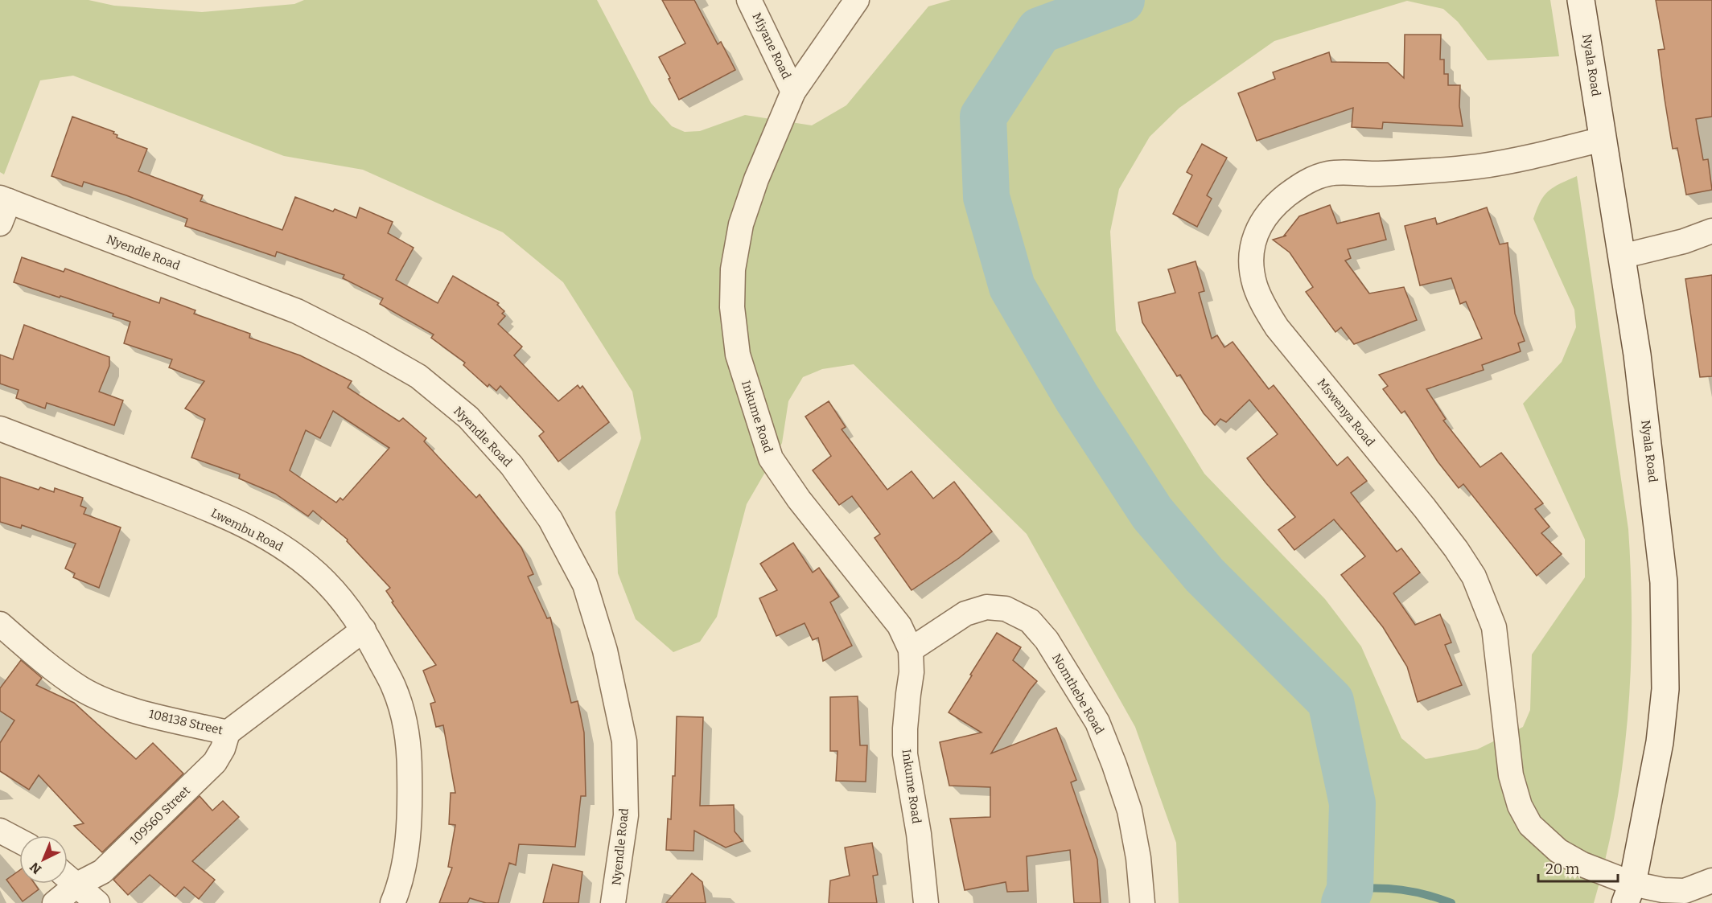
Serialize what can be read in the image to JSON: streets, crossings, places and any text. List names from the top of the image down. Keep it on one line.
{"streets":{"street":["Miyane Road","Nyala Road","Nyendle Road","Mswenya Road","Inkume Road","Lwembu Road","Nomthebe Road","108138 Street","109560 Street"]},"crossings":[["Miyane Road","Inkume Road"],["Nyala Road","Mswenya Road"],["Inkume Road","Nomthebe Road"],["Lwembu Road","108138 Street"],["108138 Street","109560 Street"]],"scale_bar":"20 m","north":"bottom left"}
